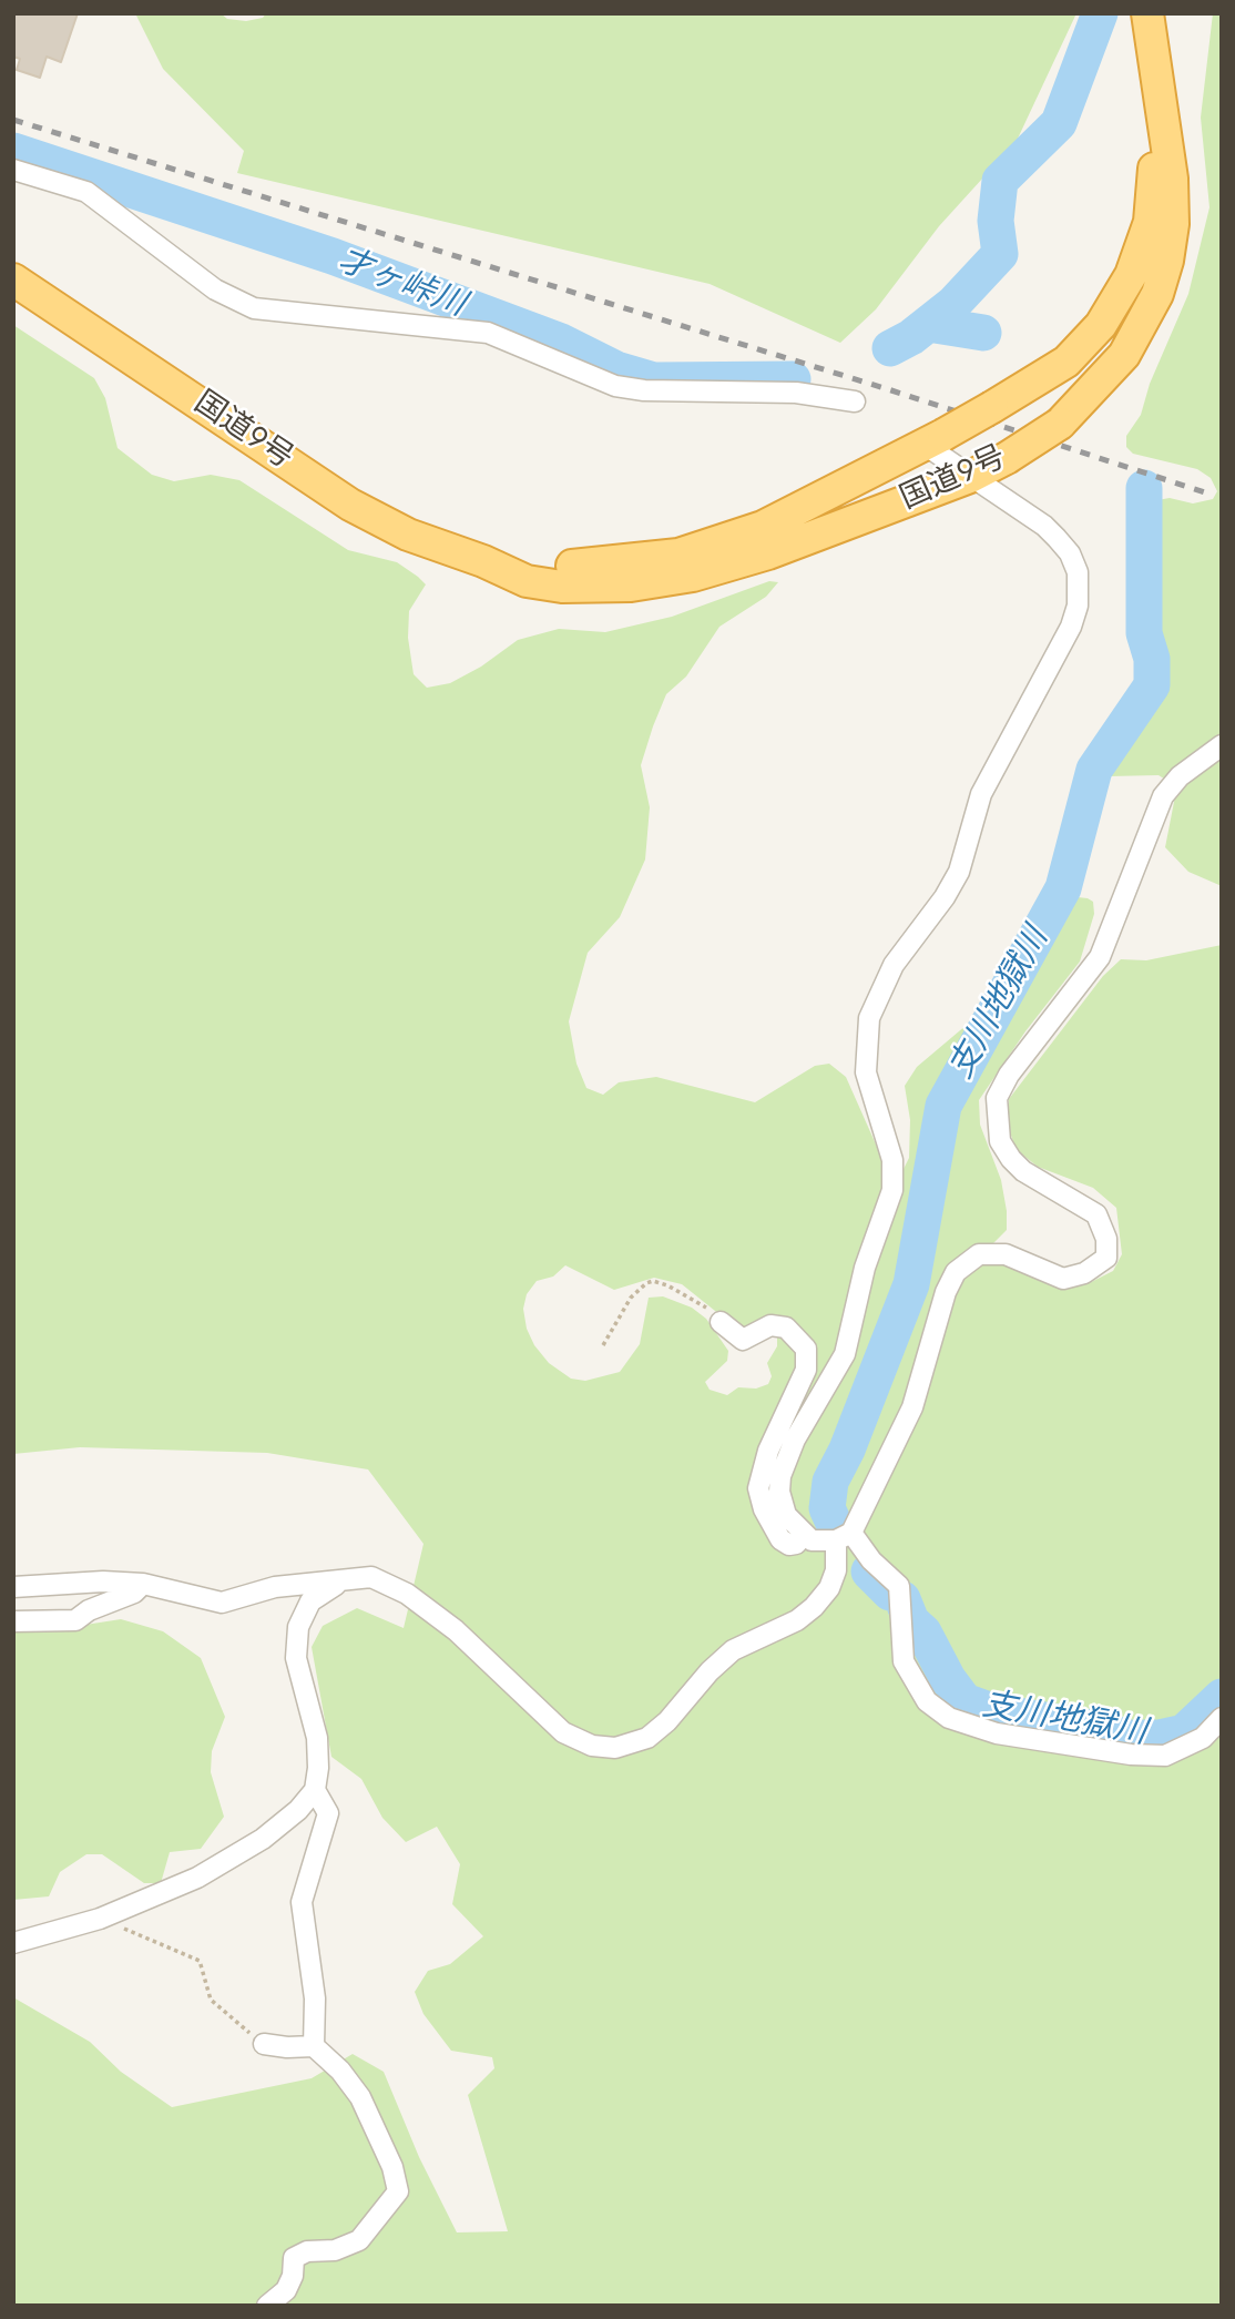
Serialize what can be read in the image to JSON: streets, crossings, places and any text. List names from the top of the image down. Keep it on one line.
{"streets":{"highway":["国道9号"]},"water":["才ヶ峠川","支川地獄川"]}
